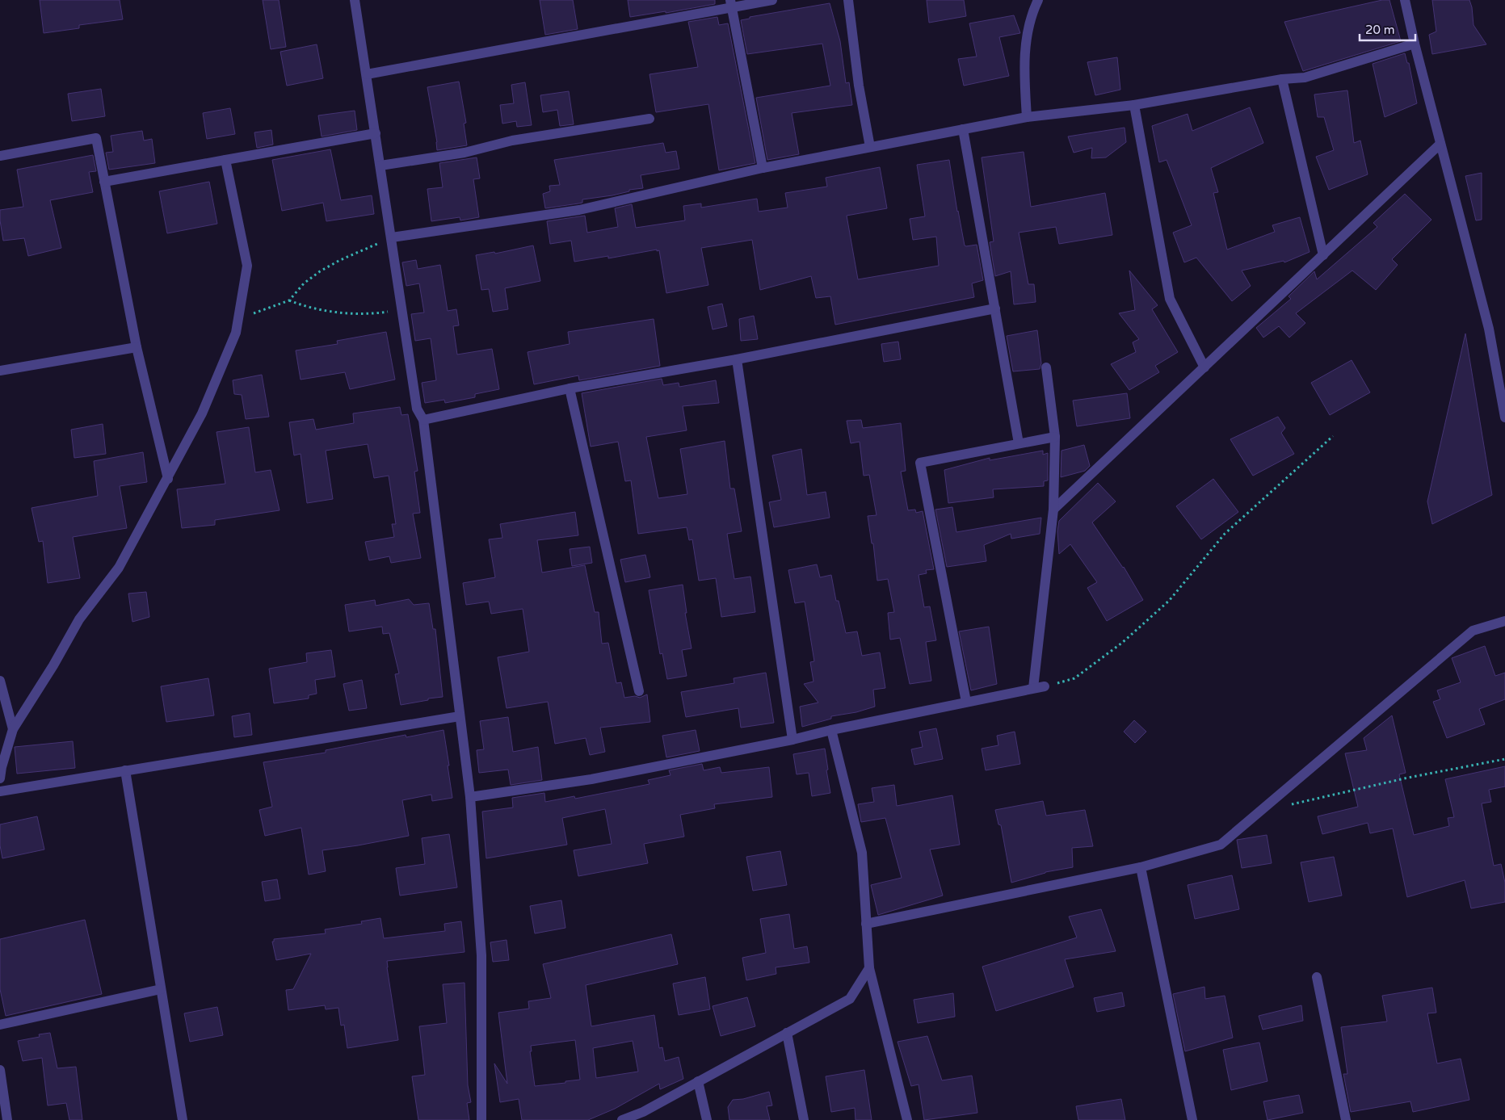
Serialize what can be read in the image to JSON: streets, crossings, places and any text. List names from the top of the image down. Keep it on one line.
{"scale_bar":"20 m"}
